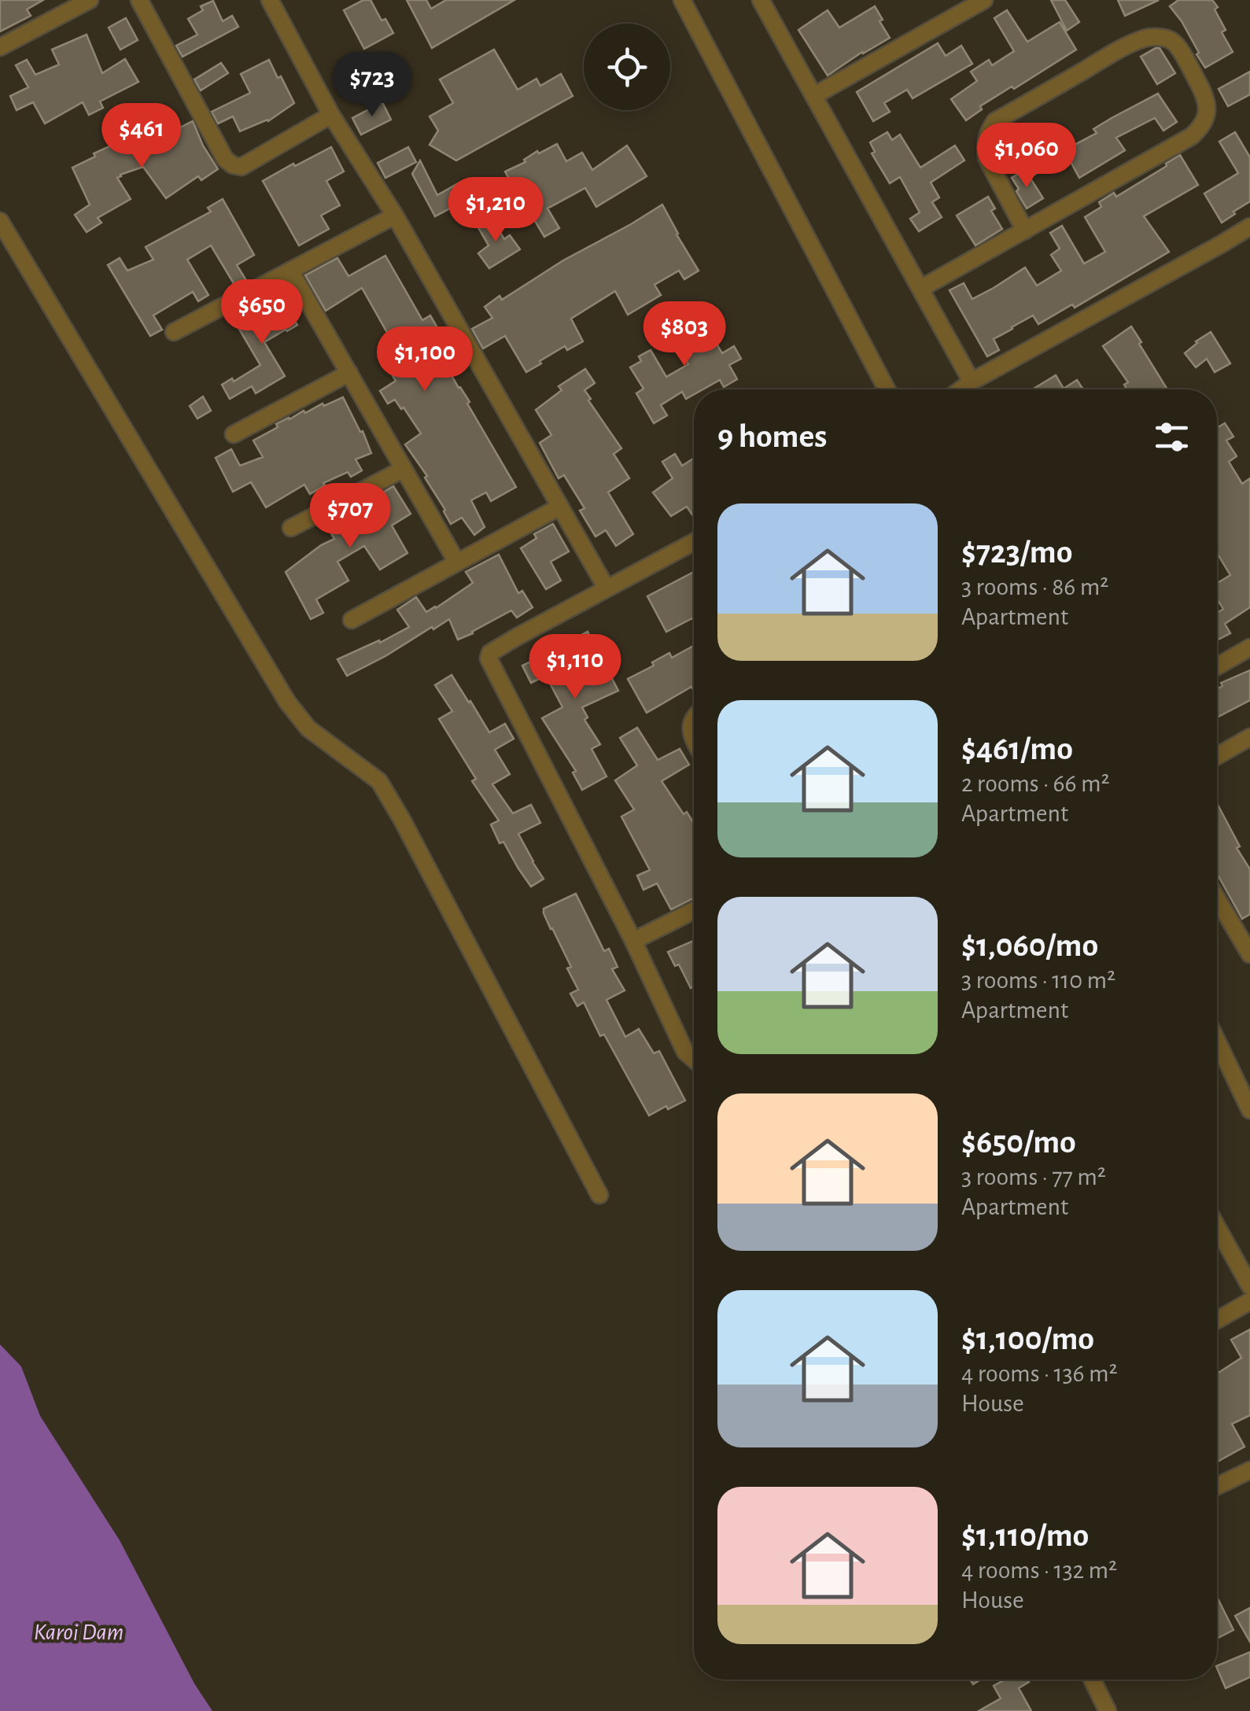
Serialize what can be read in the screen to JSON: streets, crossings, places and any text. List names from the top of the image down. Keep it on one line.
{"water":["Karoi Dam"],"page":{"price":["$723","$461","$1,060","$1,210","$650","$803","$1,100","$707","$1,110"],"heading":"9 homes","list":[{"name":"$723/mo","note":"3 rooms · 86 m² · Apartment"},{"name":"$461/mo","note":"2 rooms · 66 m² · Apartment"},{"name":"$1,060/mo","note":"3 rooms · 110 m² · Apartment"},{"name":"$650/mo","note":"3 rooms · 77 m² · Apartment"},{"name":"$1,100/mo","note":"4 rooms · 136 m² · House"},{"name":"$1,110/mo","note":"4 rooms · 132 m² · House"}]}}
